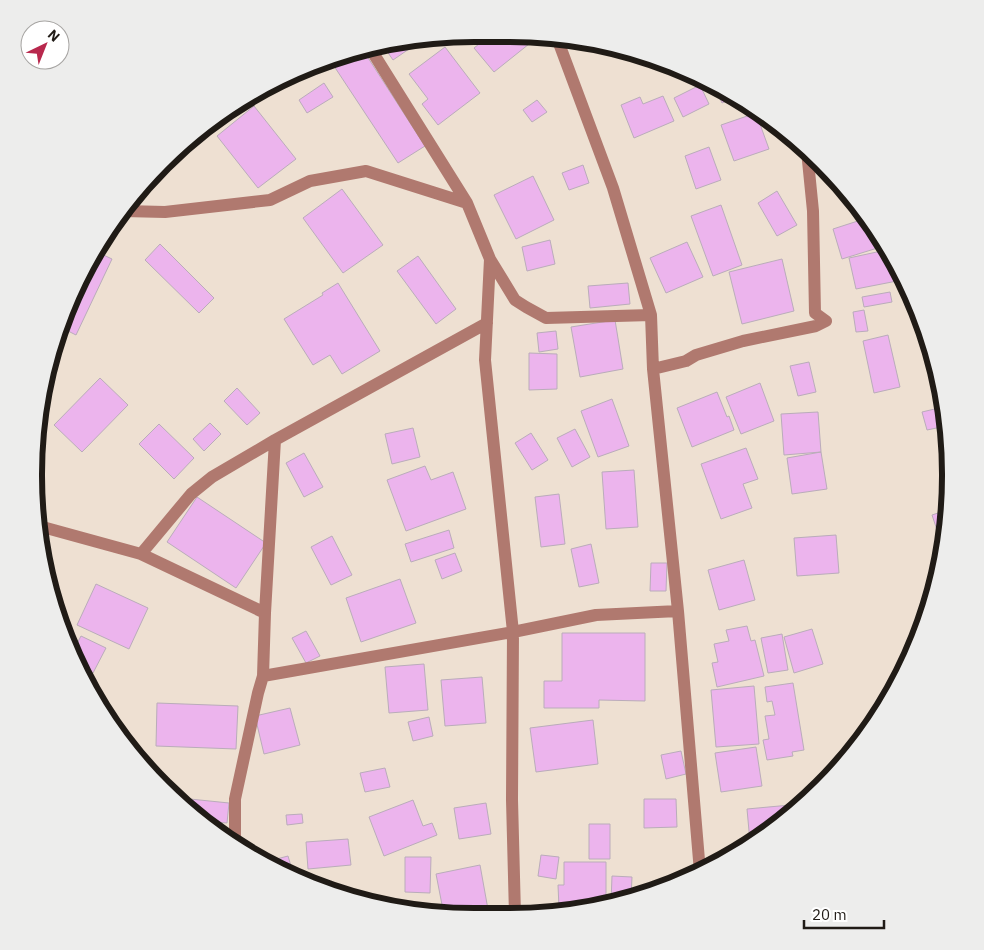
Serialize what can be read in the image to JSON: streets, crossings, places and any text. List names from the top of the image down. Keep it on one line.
{"scale_bar":"20 m","north":"top right"}
